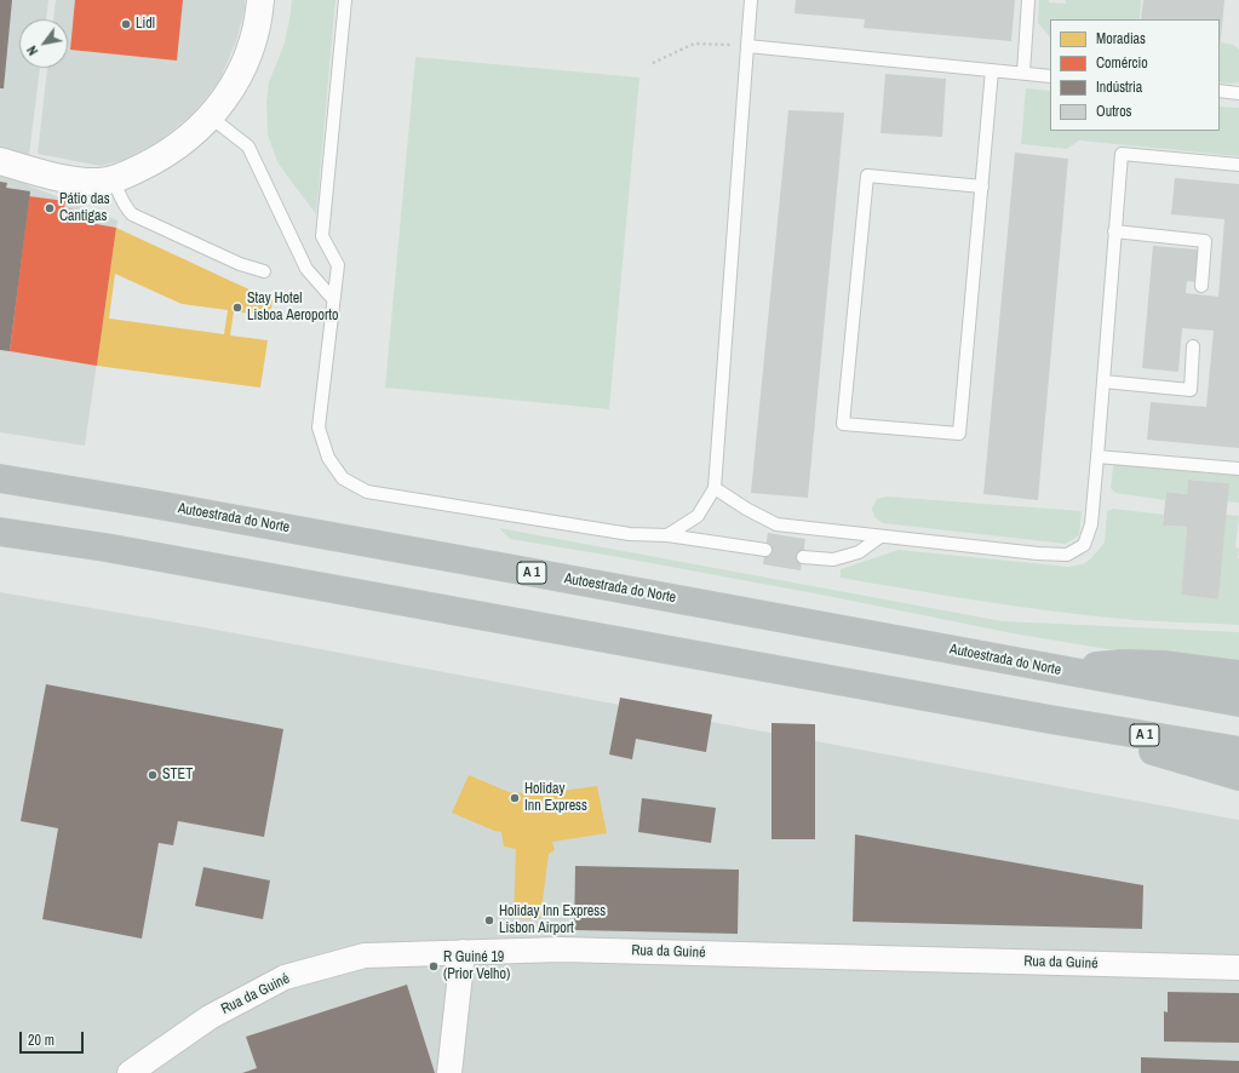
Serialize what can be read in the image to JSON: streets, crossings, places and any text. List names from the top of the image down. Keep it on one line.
{"streets":{"highway":["Autoestrada do Norte","A 1"],"street":["Rua da Guiné"]},"places":["Lidl","Pátio das Cantigas","Stay Hotel Lisboa Aeroporto","STET","Holiday Inn Express","Holiday Inn Express Lisbon Airport","R Guiné 19 (Prior Velho)"],"legend":["Moradias","Comércio","Indústria","Outros"],"scale_bar":"20 m","north":"bottom left"}
